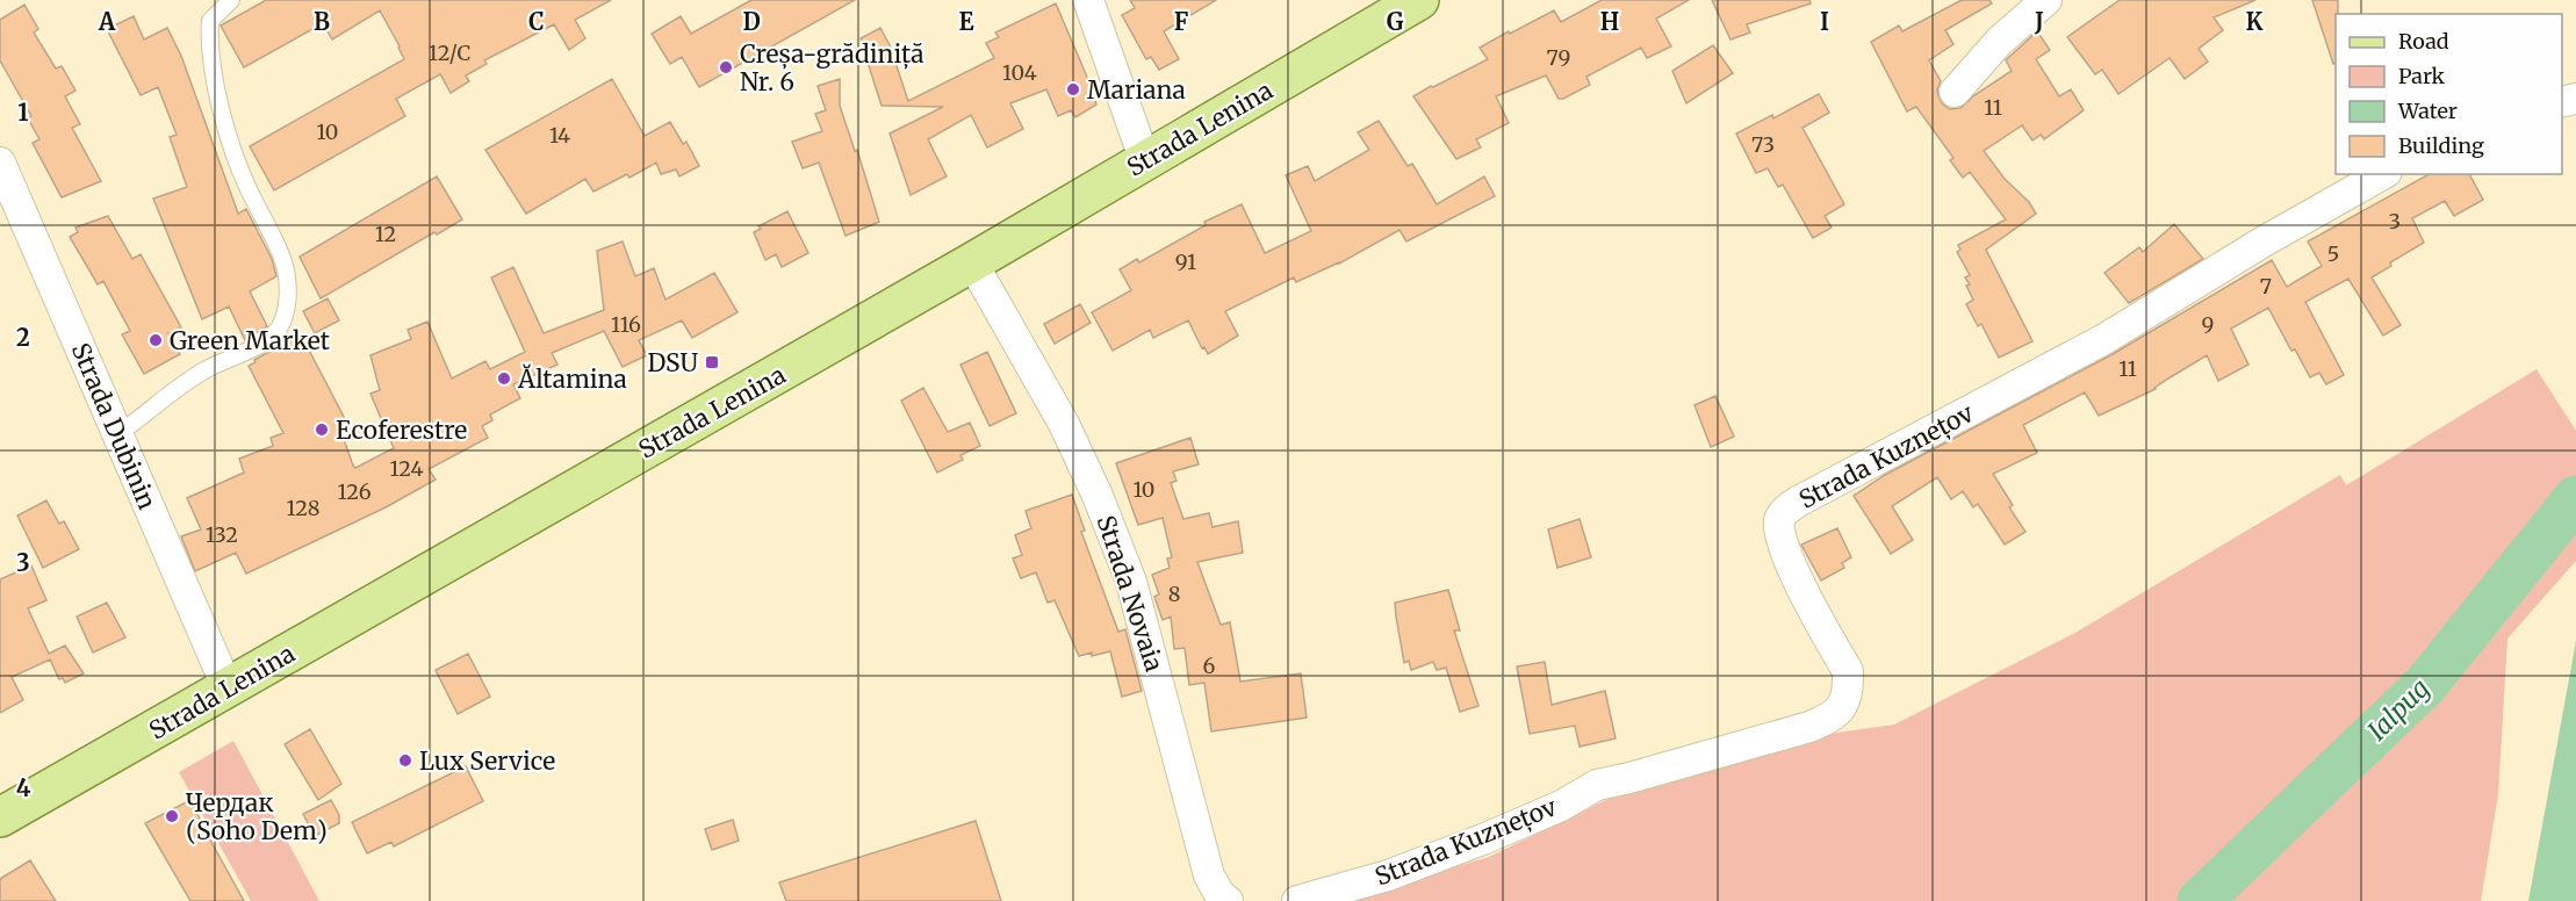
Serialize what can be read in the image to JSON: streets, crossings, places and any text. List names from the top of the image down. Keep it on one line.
{"streets":{"main road":["Strada Lenina"],"street":["Strada Dubinin","Strada Kuznețov","Strada Novaia"]},"crossings":[["Strada Lenina","Strada Dubinin"],["Strada Lenina","Strada Novaia"]],"water":["Ialpug"],"places":{"other":["Creșa-grădiniță Nr. 6","Mariana","Green Market","Ăltamina","Ecoferestre","Lux Service","Чердак (Soho Dem)"],"transit":["DSU"]},"house_numbers":["12/C","79","104","11","10","14","73","3","12","5","91","7","116","9","11","124","10","126","128","132","8","6"],"legend":["Road","Park","Water","Building"],"grid":{"columns":["A","B","C","D","E","F","G","H","I","J","K"],"rows":["1","2","3","4"]}}
